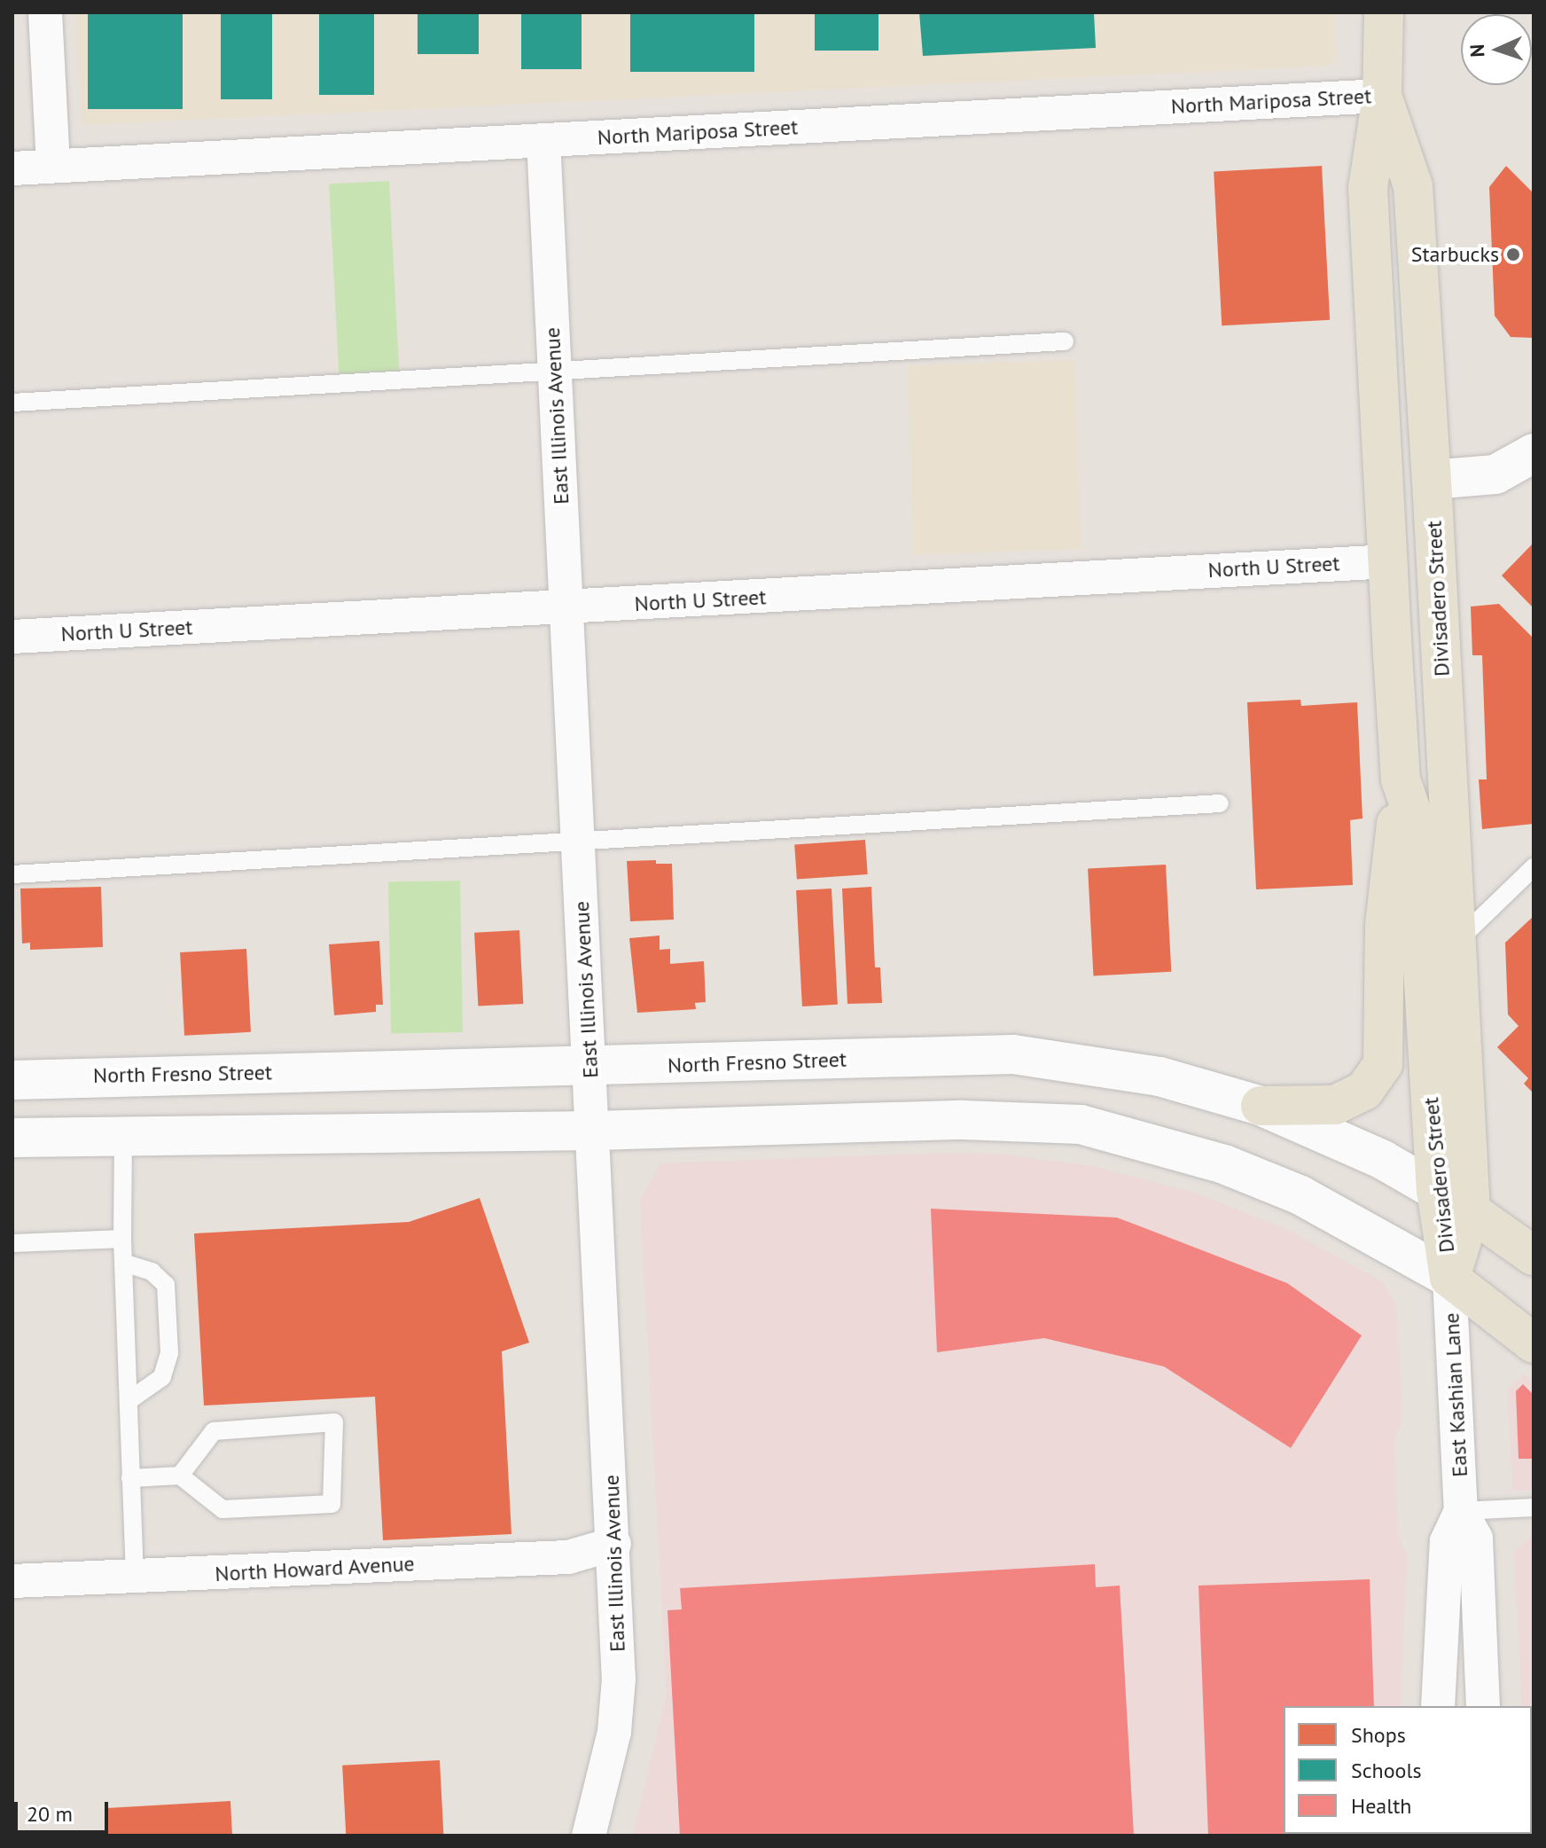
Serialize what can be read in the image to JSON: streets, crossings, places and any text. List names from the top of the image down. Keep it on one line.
{"streets":{"main road":["Divisadero Street","North Fresno Street"],"street":["North Mariposa Street","East Illinois Avenue","North U Street","East Kashian Lane","North Howard Avenue"]},"crossings":[["North Mariposa Street","East Illinois Avenue"],["North Mariposa Street","Divisadero Street"],["East Illinois Avenue","North U Street"],["East Illinois Avenue","North Fresno Street"],["East Illinois Avenue","North Howard Avenue"],["North U Street","Divisadero Street"],["Divisadero Street","North Fresno Street"],["Divisadero Street","East Kashian Lane"]],"places":["Starbucks"],"legend":["Shops","Schools","Health"],"scale_bar":"20 m","north":"left"}
